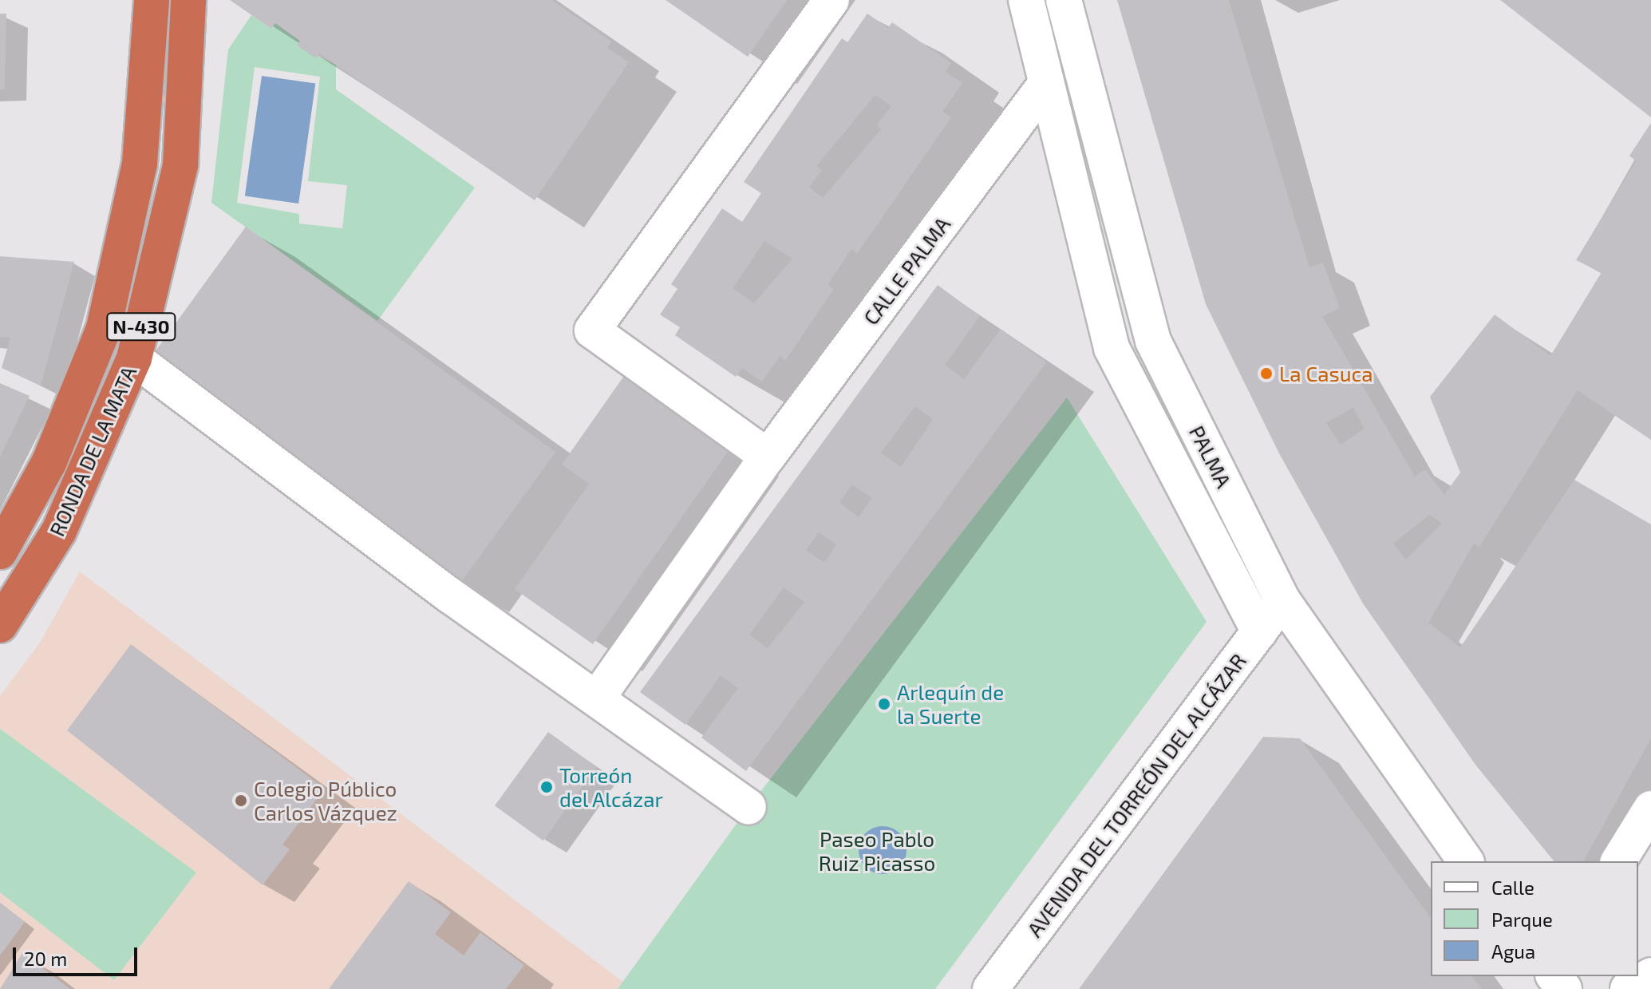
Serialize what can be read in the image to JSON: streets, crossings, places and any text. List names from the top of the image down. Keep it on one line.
{"streets":{"highway":["N-430","RONDA DE LA MATA"],"street":["CALLE PALMA","PALMA","AVENIDA DEL TORREÓN DEL ALCÁZAR"]},"crossings":[["CALLE PALMA","PALMA"],["PALMA","AVENIDA DEL TORREÓN DEL ALCÁZAR"]],"parks":["Paseo Pablo Ruiz Picasso"],"places":["La Casuca","Arlequín de la Suerte","Torreón del Alcázar","Colegio Público Carlos Vázquez"],"legend":["Calle","Parque","Agua"],"scale_bar":"20 m"}
